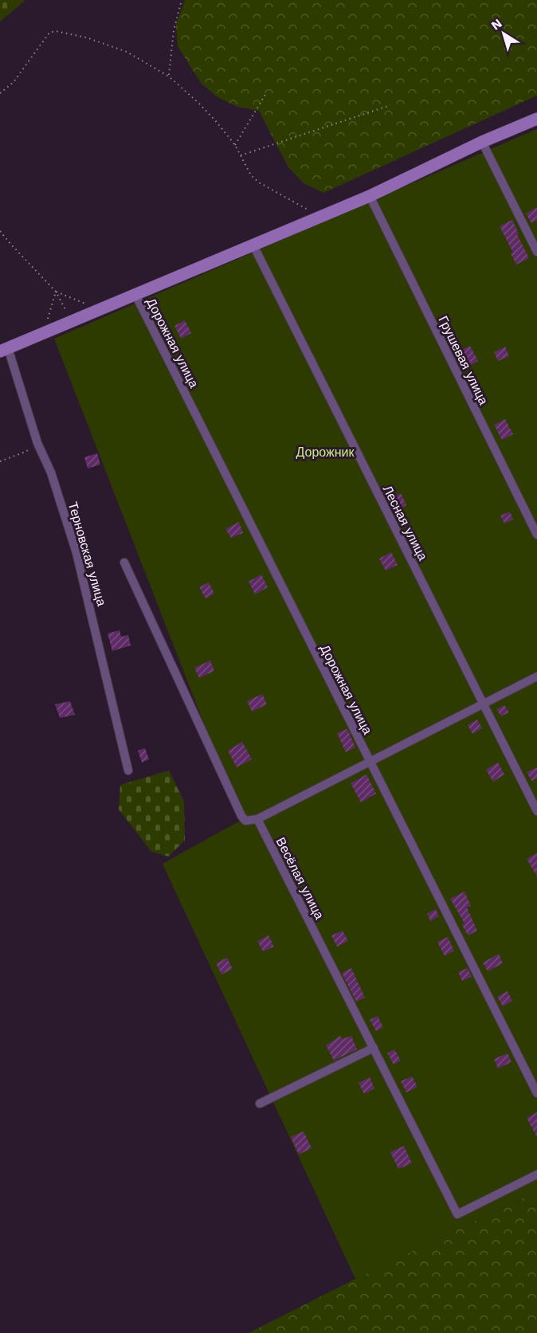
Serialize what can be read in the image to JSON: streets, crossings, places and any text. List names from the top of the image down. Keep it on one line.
{"streets":{"street":["Дорожная улица","Грушевая улица","Лесная улица","Терновская улица","Весёлая улица"]},"parks":["Дорожник"],"north":"top left"}
